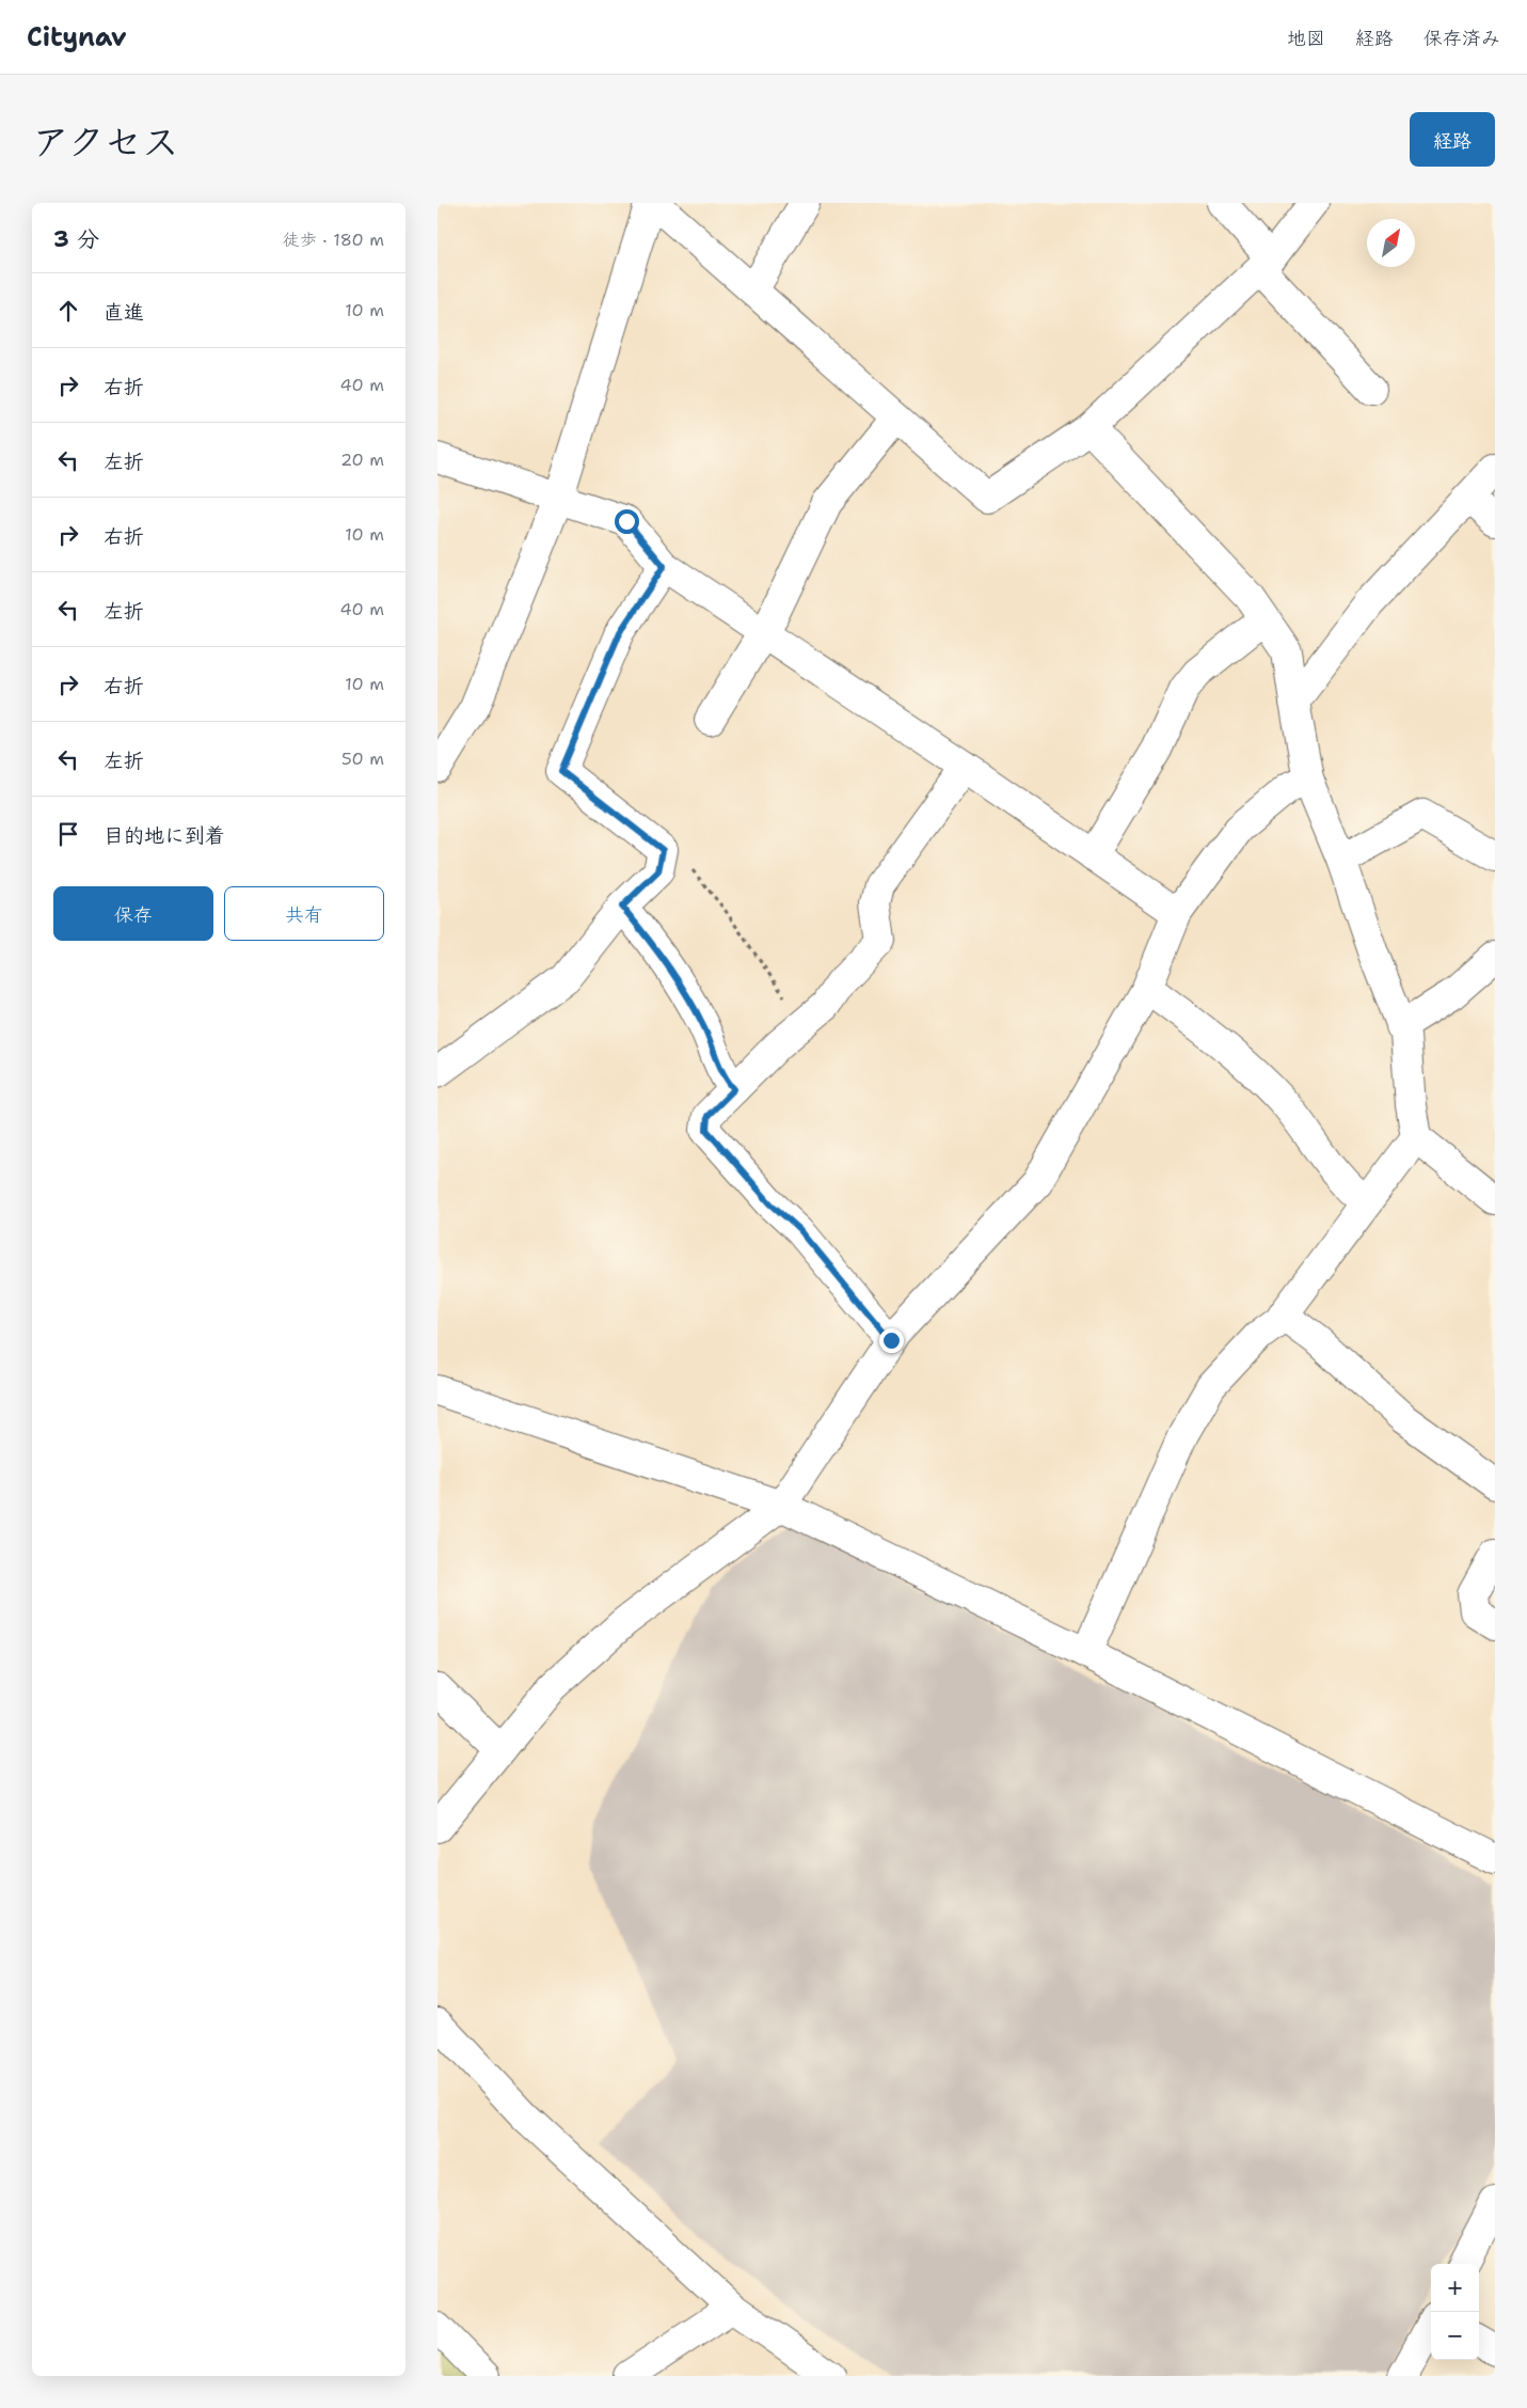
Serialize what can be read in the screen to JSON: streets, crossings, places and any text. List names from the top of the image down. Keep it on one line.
{"north":"top right","page":{"header":"Citynav","nav":["地図","経路","保存済み"],"title":"アクセス","buttons":["経路",["保存","共有"]],"heading":["3 分","徒歩 · 180 m"],"list":[["直進","10 m"],["右折","40 m"],["左折","20 m"],["右折","10 m"],["左折","40 m"],["右折","10 m"],["左折","50 m"],"目的地に到着"],"map_buttons":["+","−"]}}
